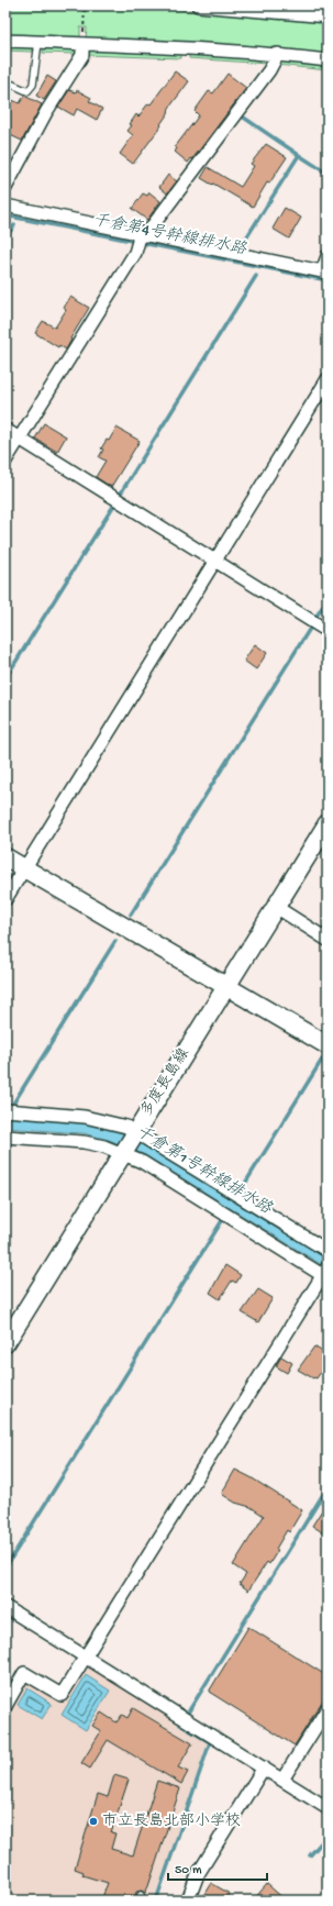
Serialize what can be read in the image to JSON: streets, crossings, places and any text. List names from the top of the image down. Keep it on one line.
{"streets":{"main road":["多度長島線"]},"water":["千倉第4号幹線排水路","千倉第1号幹線排水路"],"places":["市立長島北部小学校"],"scale_bar":"50 m"}
